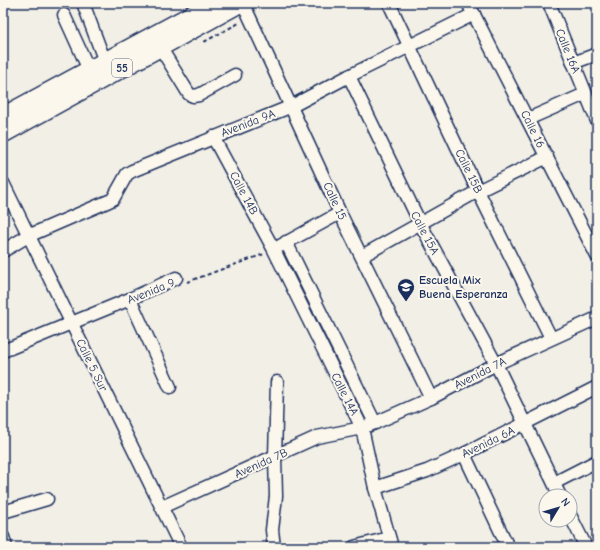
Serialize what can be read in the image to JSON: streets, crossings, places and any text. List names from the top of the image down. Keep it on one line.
{"streets":{"highway":["55"],"street":["Calle 16A","Avenida 9A","Calle 16","Calle 15B","Calle 14B","Calle 15","Calle 15A","Avenida 9","Calle 5 Sur","Avenida 7A","Calle 14A","Avenida 6A","Avenida 7B"]},"crossings":[["55","Calle 15"],["Avenida 9A","Calle 16"],["Avenida 9A","Calle 15B"],["Avenida 9A","Calle 14B"],["Avenida 9A","Calle 15"],["Avenida 9A","Calle 15A"],["Avenida 9A","Calle 5 Sur"],["Calle 15B","Avenida 7A"],["Calle 14B","Avenida 9"],["Calle 14B","Calle 14A"],["Calle 15","Avenida 7A"],["Calle 15A","Avenida 7A"],["Calle 15A","Avenida 6A"],["Avenida 9","Calle 5 Sur"],["Avenida 9","Calle 14A"],["Calle 5 Sur","Avenida 7B"],["Avenida 7A","Calle 14A"],["Avenida 7A","Avenida 7B"],["Calle 14A","Avenida 6A"],["Calle 14A","Avenida 7B"]],"places":{"school or university":["Escuela Mix Buena Esperanza"]},"north":"top right"}
